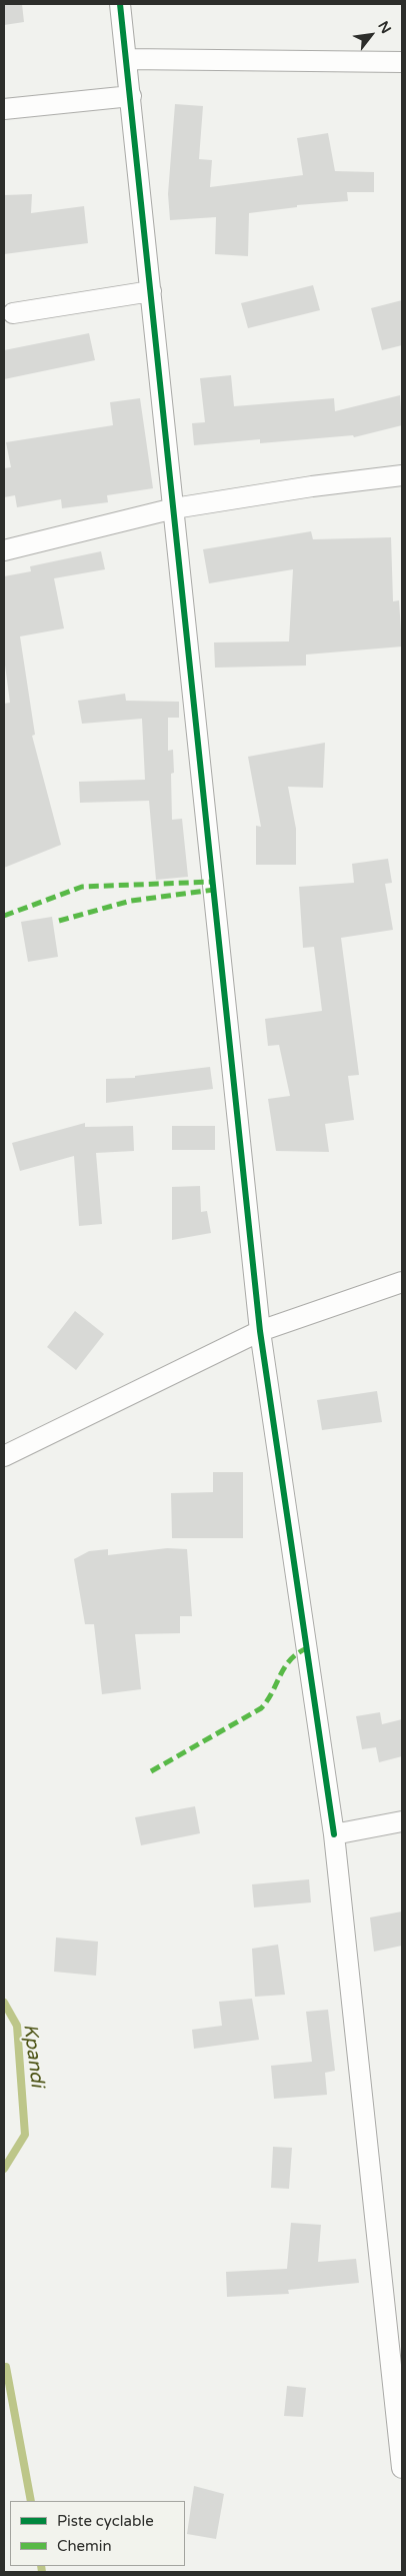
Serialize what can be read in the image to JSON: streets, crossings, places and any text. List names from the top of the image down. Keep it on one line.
{"water":["Kpandi"],"legend":["Piste cyclable","Chemin"],"north":"top right"}
